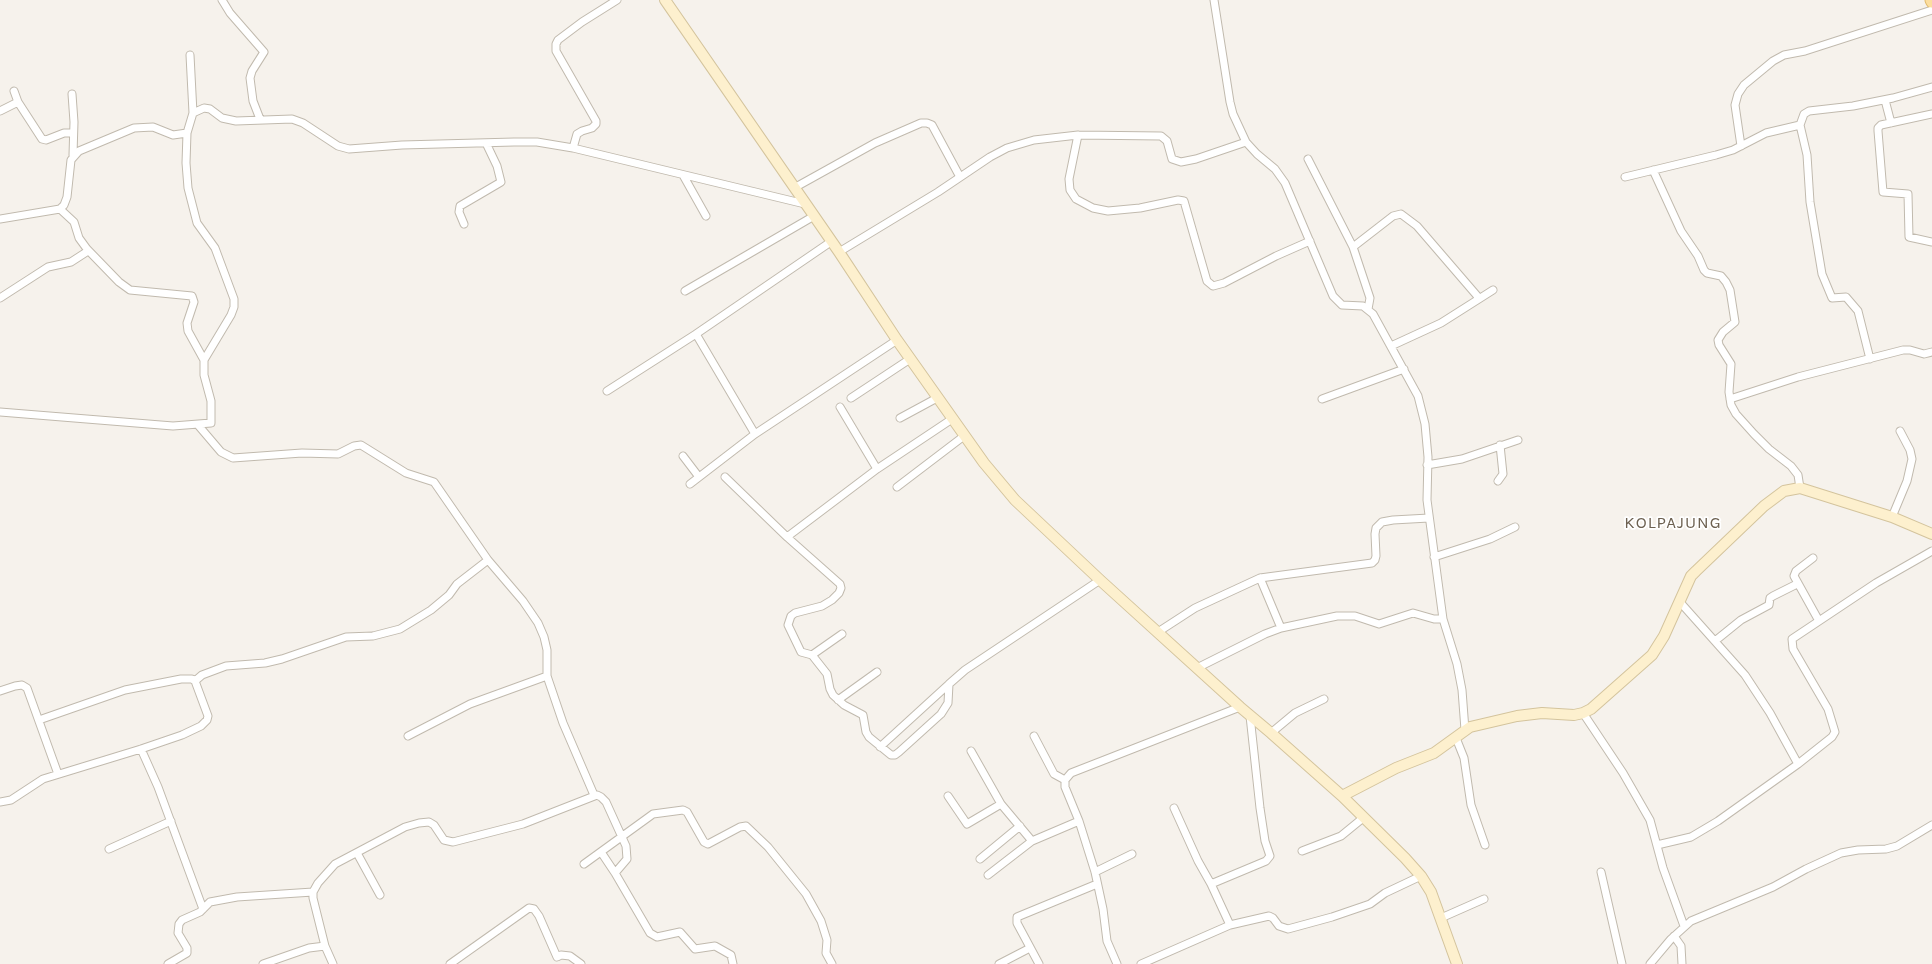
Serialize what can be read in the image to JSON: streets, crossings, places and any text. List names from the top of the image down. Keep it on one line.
{"districts":["KOLPAJUNG"]}
